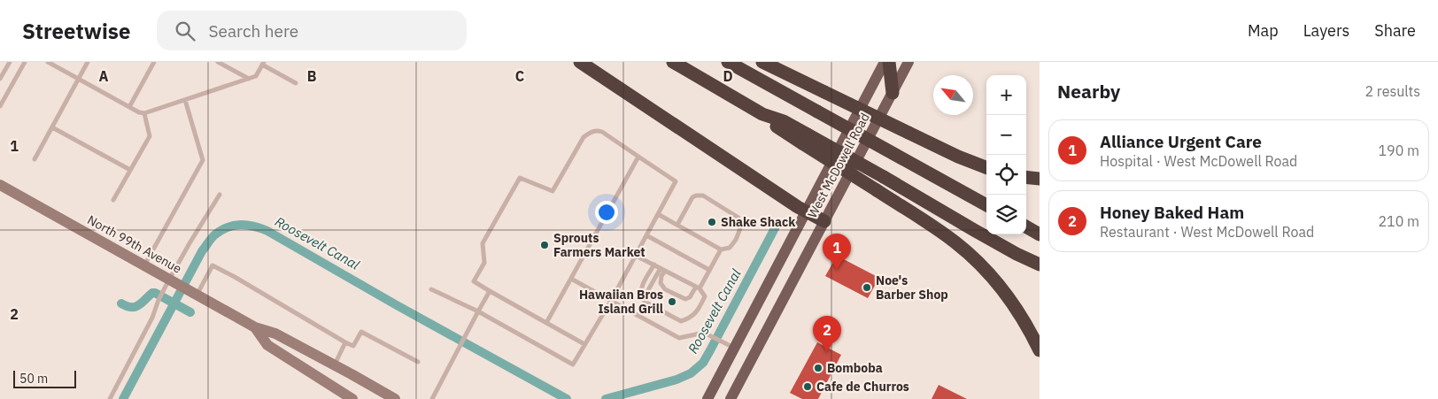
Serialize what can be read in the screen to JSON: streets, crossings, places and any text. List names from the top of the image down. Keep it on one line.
{"streets":{"main road":["West McDowell Road","North 99th Avenue"]},"water":["Roosevelt Canal"],"places":["Shake Shack","Sprouts Farmers Market","Noe's Barber Shop","Hawaiian Bros Island Grill","Bomboba","Cafe de Churros"],"scale_bar":"50 m","north":"top left","page":{"header":"Streetwise","search":"Search here","nav":["Map","Layers","Share"],"heading":["Nearby","2 results"],"map_buttons":["+","−"],"list":[{"mark":"1","name":"Alliance Urgent Care","note":"Hospital · West McDowell Road","value":"190 m"},{"mark":"2","name":"Honey Baked Ham","note":"Restaurant · West McDowell Road","value":"210 m"}],"pins":["1","2"],"scale":"50 m"},"grid":{"columns":["A","B","C","D"],"rows":["1","2"]}}
